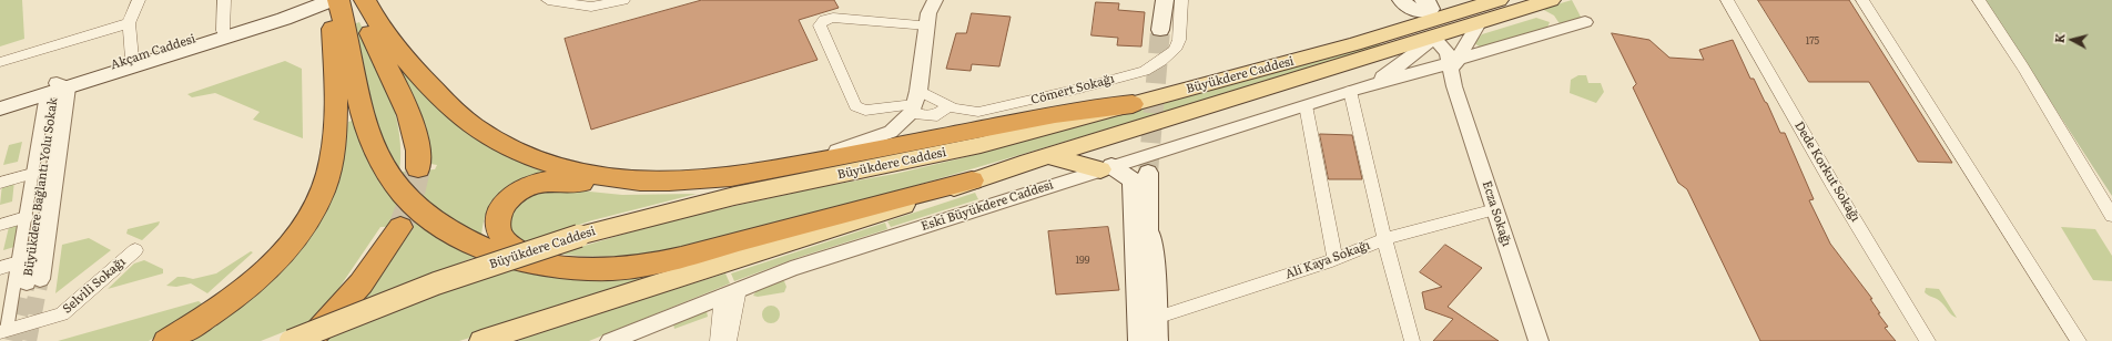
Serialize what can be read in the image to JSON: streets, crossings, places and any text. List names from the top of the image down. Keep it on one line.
{"streets":{"main road":["Akçam Caddesi","Büyükdere Caddesi"],"street":["Cömert Sokağı","Dede Korkut Sokağı","Büyükdere Bağlantı Yolu Sokak","Eski Büyükdere Caddesi","Ecza Sokağı","Ali Kaya Sokağı","Selvili Sokağı"]},"crossings":[["Akçam Caddesi","Büyükdere Bağlantı Yolu Sokak"],["Büyükdere Caddesi","Ecza Sokağı"],["Eski Büyükdere Caddesi","Ecza Sokağı"],["Ecza Sokağı","Ali Kaya Sokağı"]],"house_numbers":["175","199"],"north":"left"}
